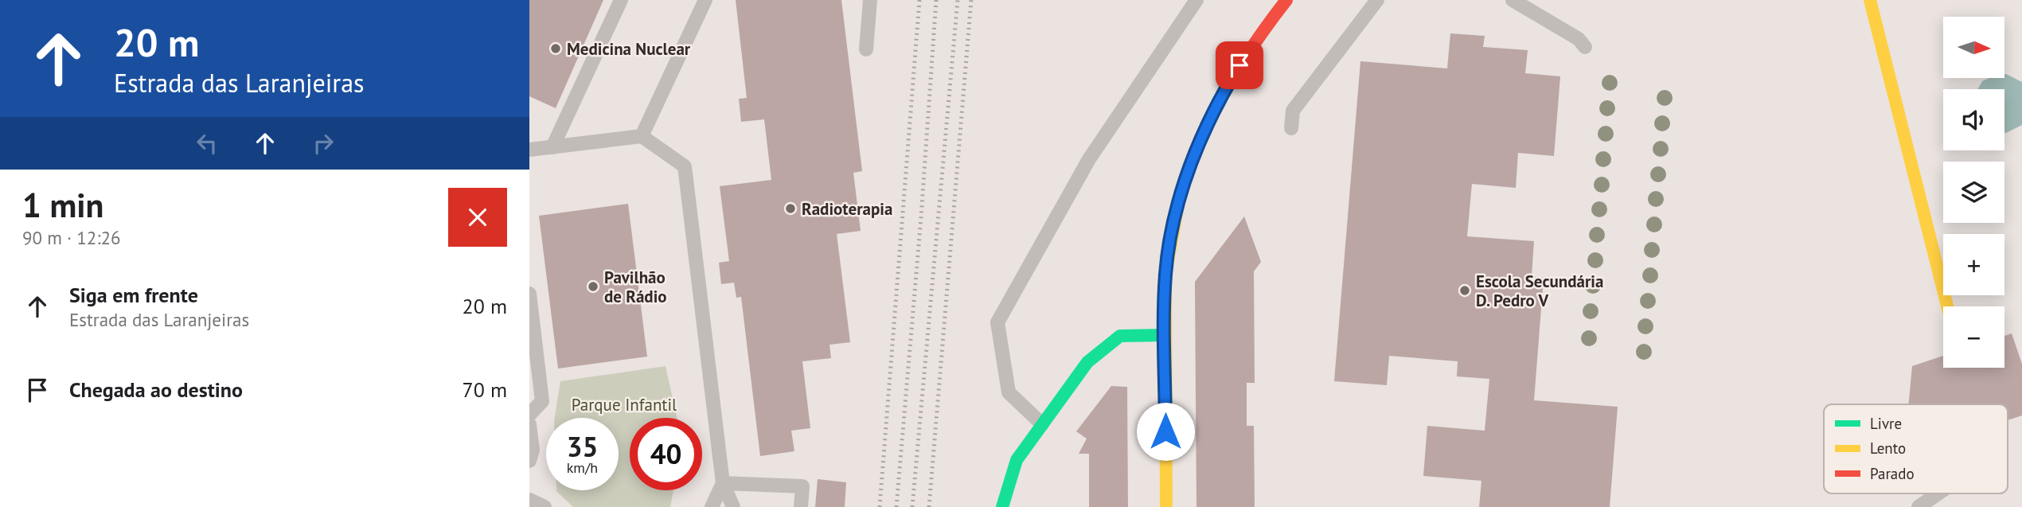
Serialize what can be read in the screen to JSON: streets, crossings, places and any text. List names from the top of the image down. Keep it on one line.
{"parks":["Parque Infantil"],"places":["Medicina Nuclear","Radioterapia","Pavilhão de Rádio","Escola Secundária D. Pedro V"],"legend":["Livre","Lento","Parado"],"north":"right","page":{"turn":["20 m","Estrada das Laranjeiras"],"map_buttons":["+","−"],"heading":["1 min","90 m · 12:26"],"list":[{"name":"Siga em frente","note":"Estrada das Laranjeiras","value":"20 m"},{"name":"Chegada ao destino","value":"70 m"}],"speed":"35 km/h","limit":"40"}}
